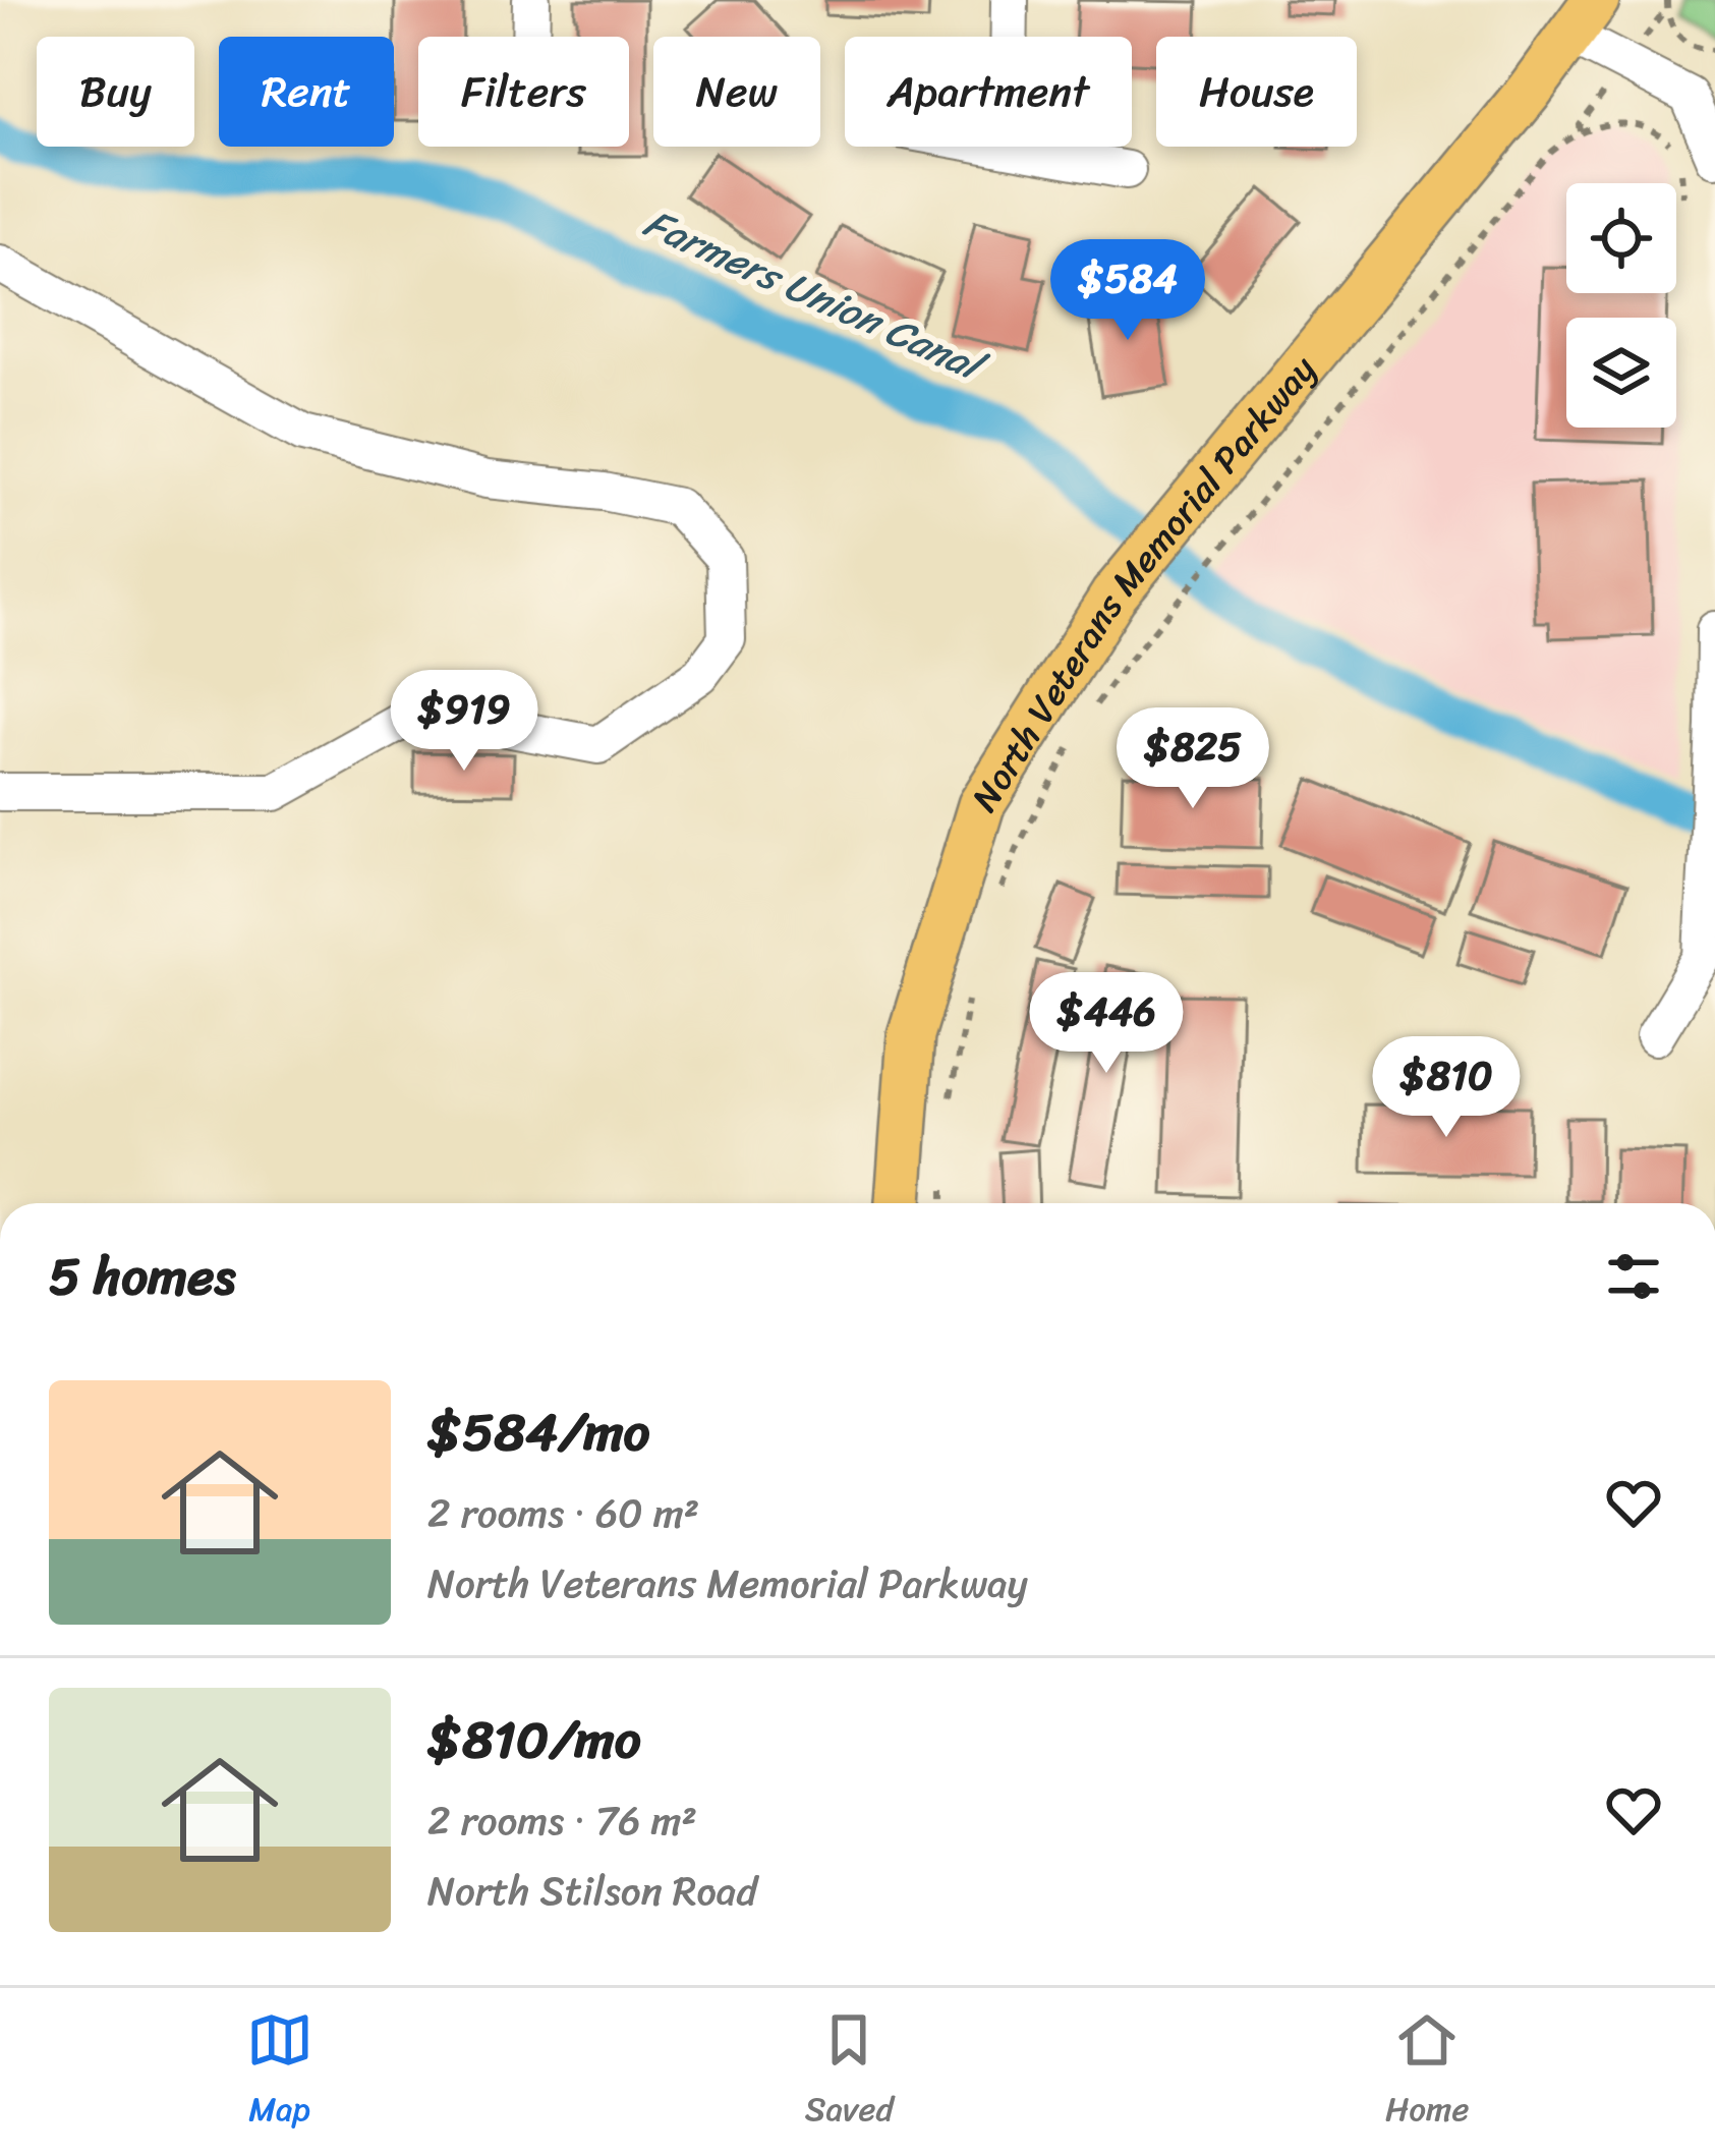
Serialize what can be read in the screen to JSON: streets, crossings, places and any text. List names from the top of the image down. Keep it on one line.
{"streets":{"main road":["North Veterans Memorial Parkway"]},"water":["Farmers Union Canal"],"page":{"chip":["Buy","Rent","Filters","New","Apartment","House"],"price":["$584","$919","$825","$446","$810"],"heading":"5 homes","list":[{"name":"$584/mo","note":"2 rooms · 60 m² · North Veterans Memorial Parkway"},{"name":"$810/mo","note":"2 rooms · 76 m² · North Stilson Road"}],"tabs":["Map","Saved","Home"]}}
